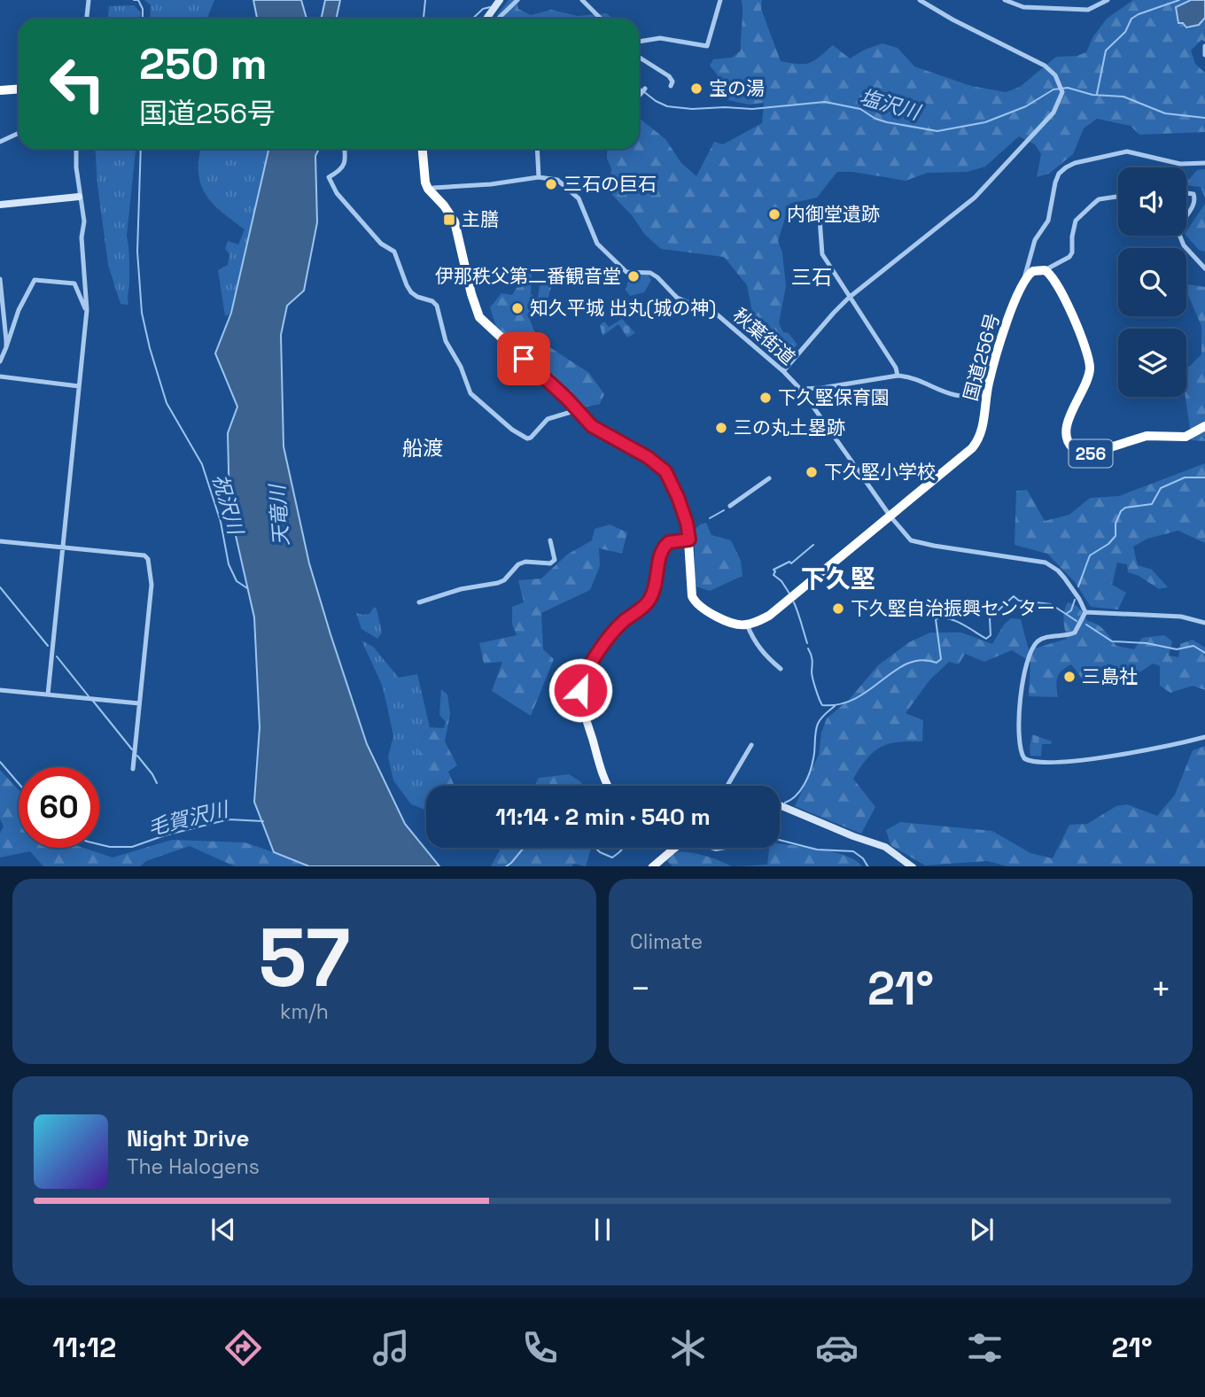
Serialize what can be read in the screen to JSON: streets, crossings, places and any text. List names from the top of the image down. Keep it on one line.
{"streets":{"highway":["国道256号","256"],"street":["秋葉街道"]},"crossings":[["秋葉街道","国道256号"]],"districts":["三石","船渡","下久堅"],"water":["塩沢川","祝沢川","天竜川","毛賀沢川"],"places":{"other":["宝の湯","三石の巨石","内御堂遺跡","伊那秩父第二番観音堂","知久平城 出丸(城の神)","下久堅保育園","三の丸土塁跡","下久堅小学校","下久堅自治振興センター","三島社"],"transit":["主膳"]},"page":{"turn":["250 m","国道256号"],"limit":"60","trip":"11:14 · 2 min · 540 m","tile":[["57","km/h"],"Climate"],"heat":["−","21°","+"],"song":["Night Drive","The Halogens"],"tabs":["11:12","21°"]}}
